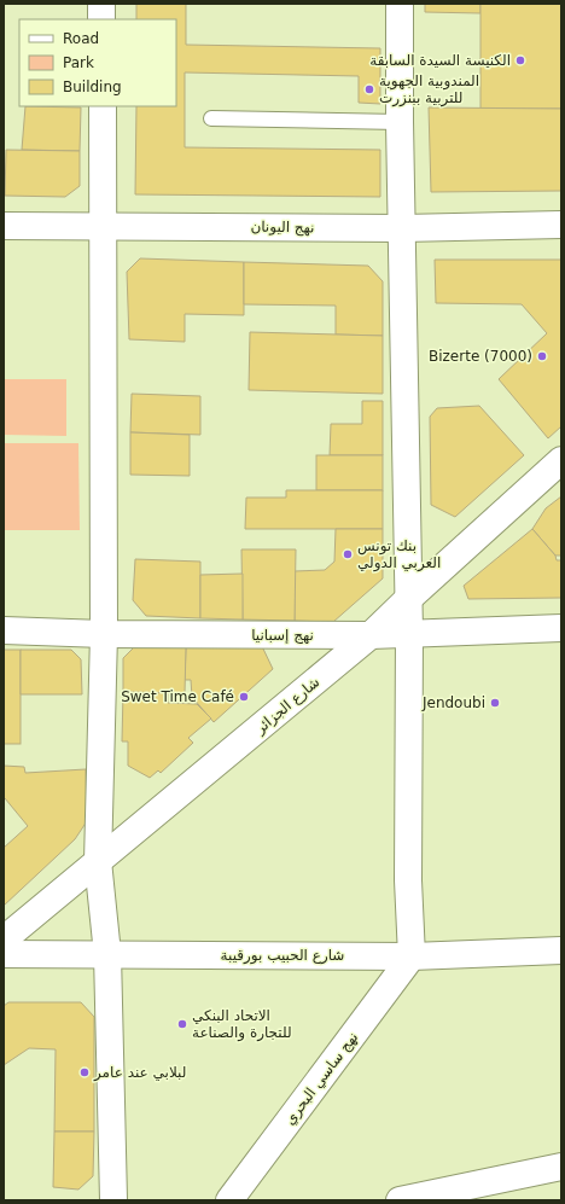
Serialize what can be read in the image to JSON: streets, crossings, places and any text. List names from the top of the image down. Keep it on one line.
{"streets":{"street":["نهج اليونان","نهج إسبانيا","شارع الجزائر","شارع الحبيب بورقيبة","نهج ساسي البحري"]},"crossings":[["نهج إسبانيا","شارع الجزائر"],["شارع الحبيب بورقيبة","نهج ساسي البحري"]],"places":["الكنيسة السيدة السابقة","المندوبية الجهوية للتربية ببنزرت","Bizerte (7000)","بنك تونس العربي الدولي","Swet Time Café","Jendoubi","الاتحاد البنكي للتجارة والصناعة","لبلابي عند عامر"],"legend":["Road","Park","Building"]}
